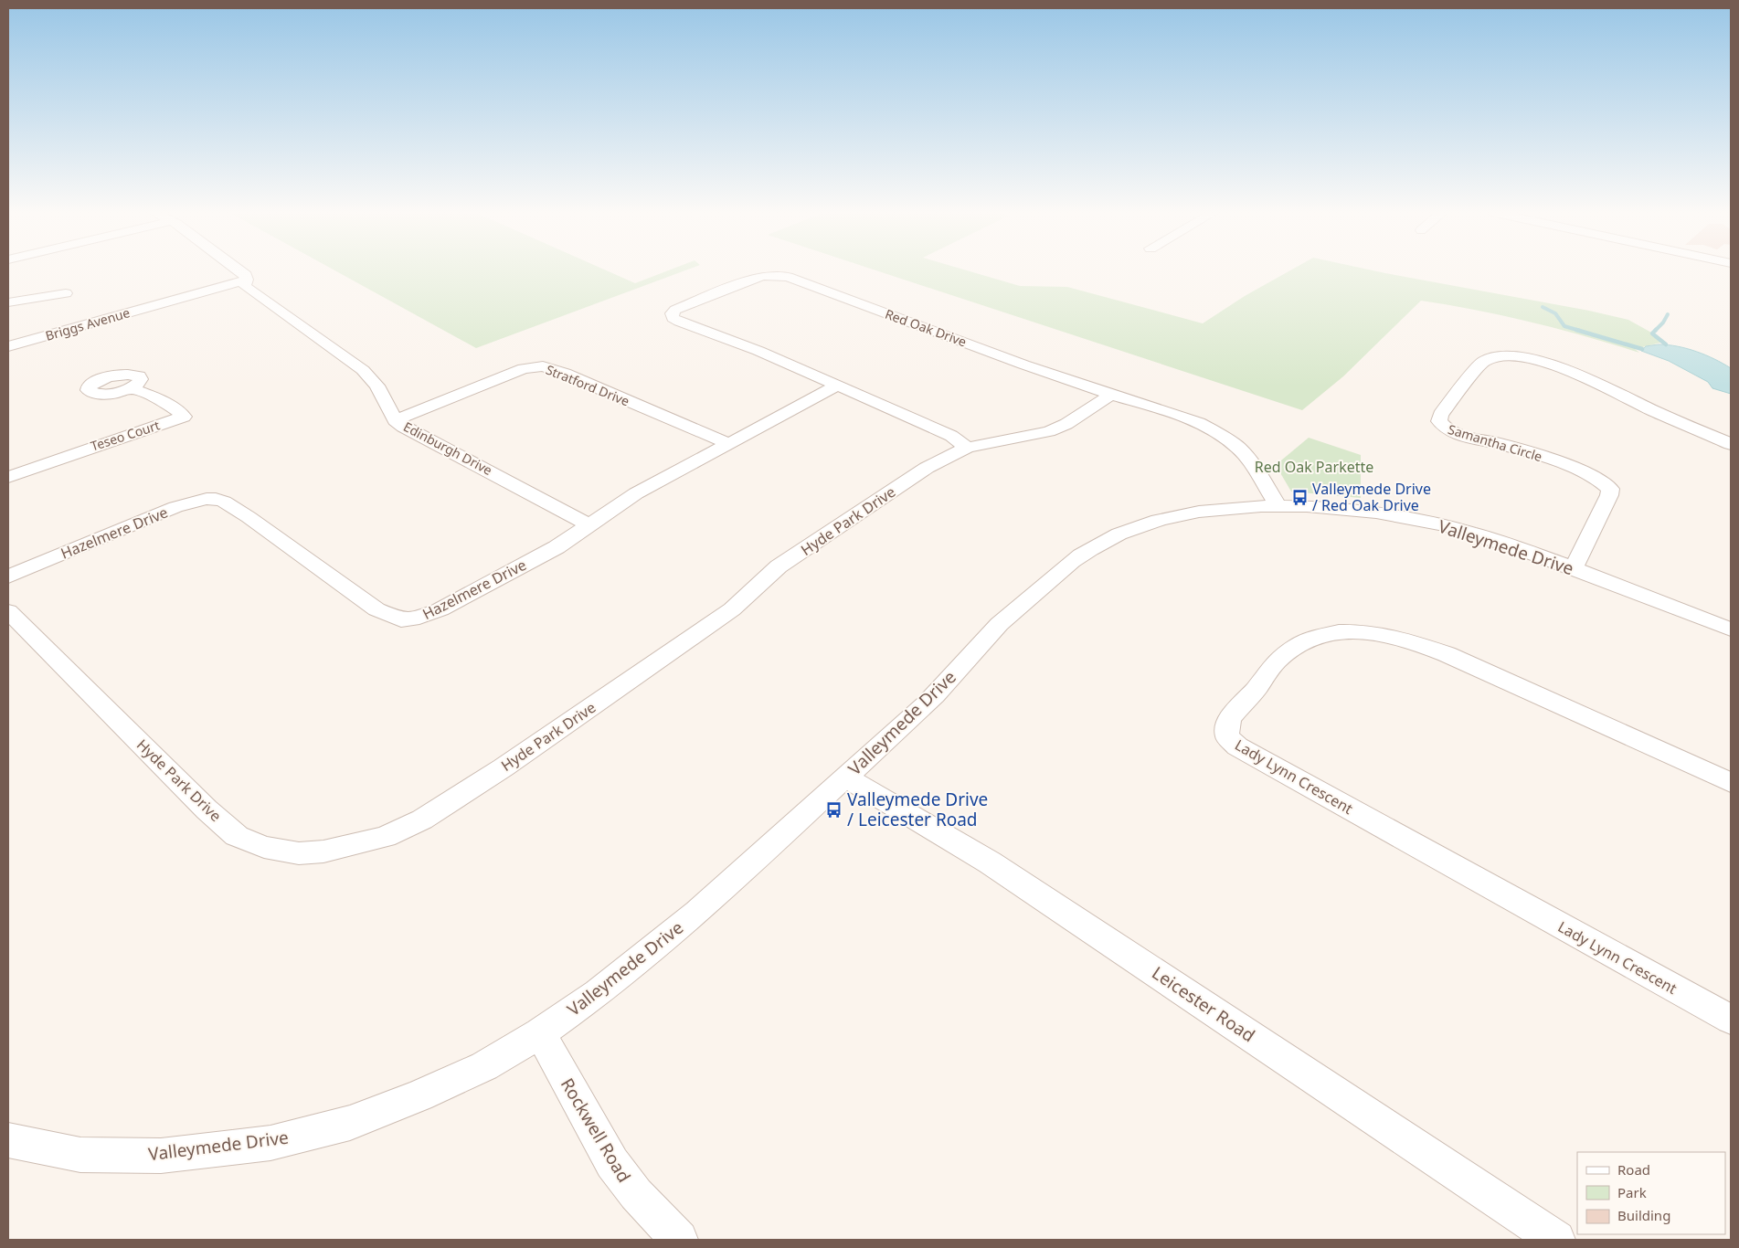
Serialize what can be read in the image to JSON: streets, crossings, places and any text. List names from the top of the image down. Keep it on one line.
{"streets":{"street":["Briggs Avenue","Red Oak Drive","Stratford Drive","Teseo Court","Samantha Circle","Edinburgh Drive","Hyde Park Drive","Hazelmere Drive","Valleymede Drive","Lady Lynn Crescent","Leicester Road","Rockwell Road"]},"crossings":[["Briggs Avenue","Edinburgh Drive"],["Red Oak Drive","Hyde Park Drive"],["Red Oak Drive","Hazelmere Drive"],["Red Oak Drive","Valleymede Drive"],["Stratford Drive","Edinburgh Drive"],["Stratford Drive","Hazelmere Drive"],["Samantha Circle","Valleymede Drive"],["Edinburgh Drive","Hazelmere Drive"],["Valleymede Drive","Leicester Road"],["Valleymede Drive","Rockwell Road"]],"parks":["Red Oak Parkette"],"places":{"bus stop":["Valleymede Drive / Red Oak Drive","Valleymede Drive / Leicester Road"]},"legend":["Road","Park","Building"]}
